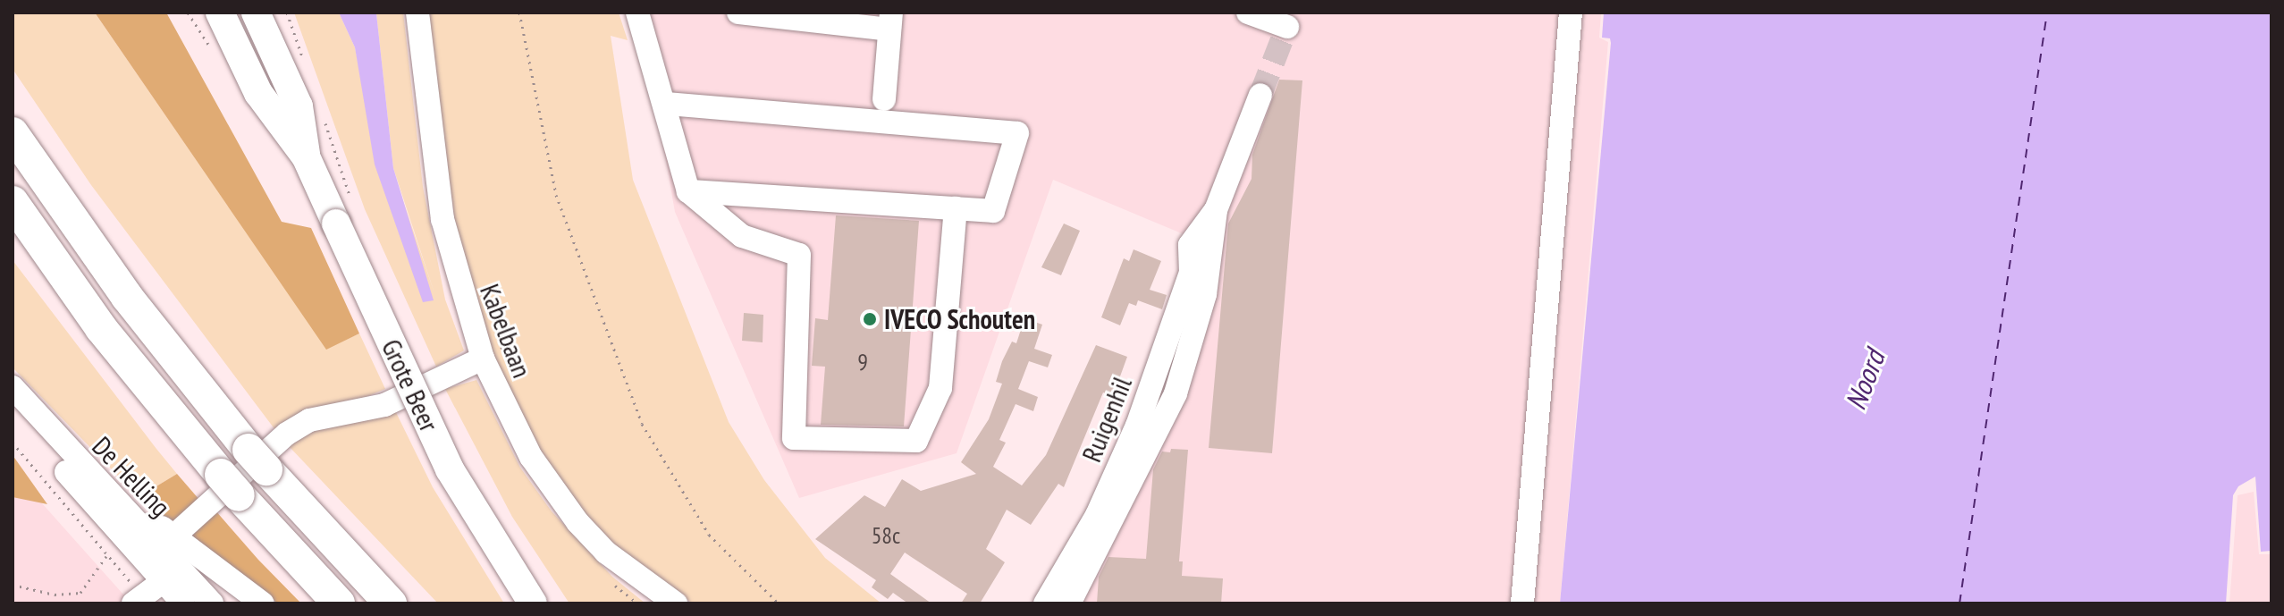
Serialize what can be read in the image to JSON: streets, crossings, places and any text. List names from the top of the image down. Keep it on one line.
{"streets":{"main road":["Grote Beer"],"street":["Kabelbaan","Ruigenhil","De Helling"]},"water":["Noord"],"places":["IVECO Schouten"],"house_numbers":["9","58c"]}
